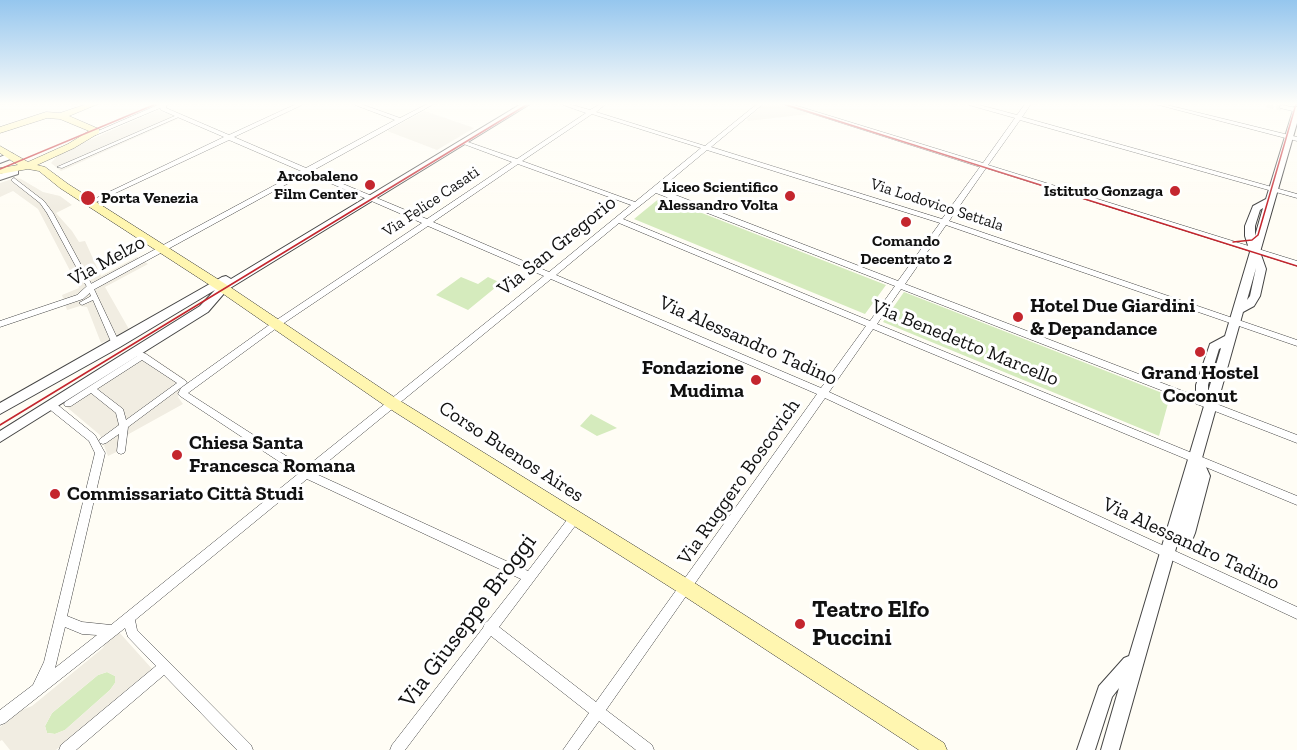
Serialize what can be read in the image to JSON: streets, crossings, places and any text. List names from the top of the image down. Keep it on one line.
{"streets":{"main road":["Corso Buenos Aires"],"street":["Via Felice Casati","Via Lodovico Settala","Via San Gregorio","Via Melzo","Via Alessandro Tadino","Via Benedetto Marcello","Via Ruggero Boscovich","Via Giuseppe Broggi"]},"crossings":[["Via Felice Casati","Via San Gregorio"],["Via Felice Casati","Via Alessandro Tadino"],["Via Felice Casati","Corso Buenos Aires"],["Via Lodovico Settala","Via San Gregorio"],["Via Lodovico Settala","Via Ruggero Boscovich"],["Via San Gregorio","Via Alessandro Tadino"],["Via San Gregorio","Via Benedetto Marcello"],["Via San Gregorio","Corso Buenos Aires"],["Via Melzo","Via Alessandro Tadino"],["Via Melzo","Corso Buenos Aires"],["Via Alessandro Tadino","Via Ruggero Boscovich"],["Via Benedetto Marcello","Via Ruggero Boscovich"],["Corso Buenos Aires","Via Ruggero Boscovich"],["Corso Buenos Aires","Via Giuseppe Broggi"]],"places":["Arcobaleno Film Center","Istituto Gonzaga","Liceo Scientifico Alessandro Volta","Porta Venezia","Comando Decentrato 2","Hotel Due Giardini & Depandance","Grand Hostel Coconut","Fondazione Mudima","Chiesa Santa Francesca Romana","Commissariato Città Studi","Teatro Elfo Puccini"]}
